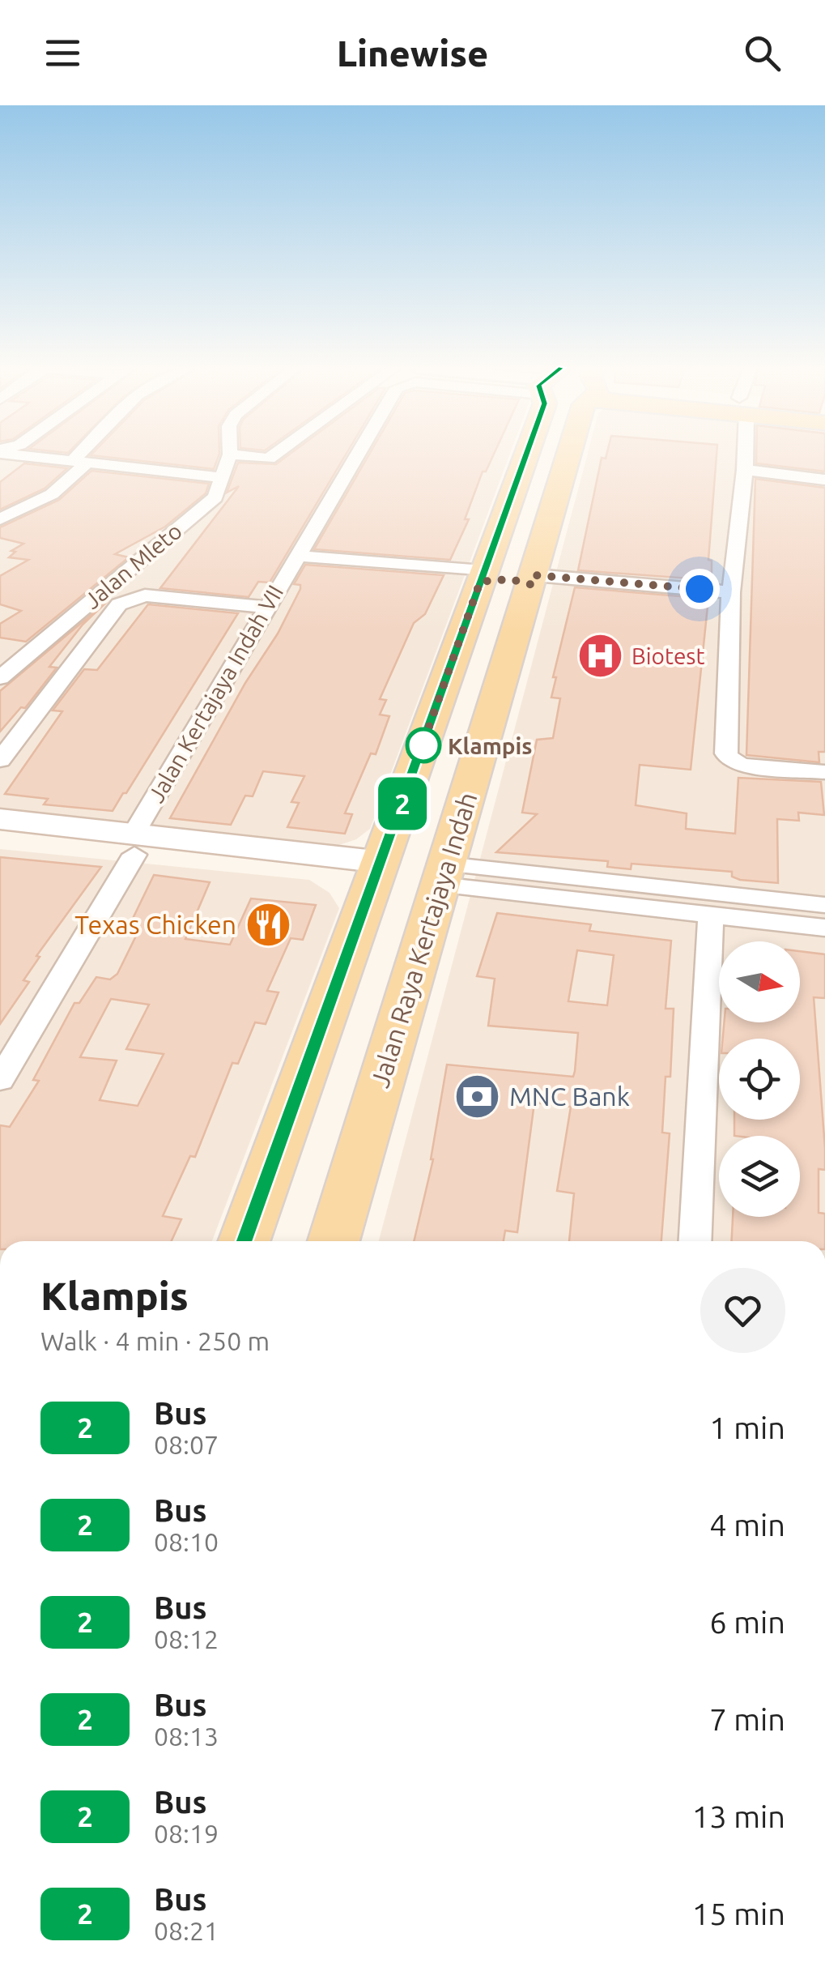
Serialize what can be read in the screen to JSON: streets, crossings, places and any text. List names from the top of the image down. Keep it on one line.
{"streets":{"main road":["Jalan Raya Kertajaya Indah"],"street":["Jalan Mleto","Jalan Kertajaya Indah VII"]},"places":{"hospital":["Biotest"],"other":["Klampis"],"restaurant":["Texas Chicken"],"bank":["MNC Bank"]},"lines":["bus line 2"],"north":"right","page":{"header":"Linewise","on_map":"2","heading":["Klampis","Walk · 4 min · 250 m"],"list":[{"mark":"2","name":"Bus","note":"08:07","value":"1 min"},{"mark":"2","name":"Bus","note":"08:10","value":"4 min"},{"mark":"2","name":"Bus","note":"08:12","value":"6 min"},{"mark":"2","name":"Bus","note":"08:13","value":"7 min"},{"mark":"2","name":"Bus","note":"08:19","value":"13 min"},{"mark":"2","name":"Bus","note":"08:21","value":"15 min"}]}}
